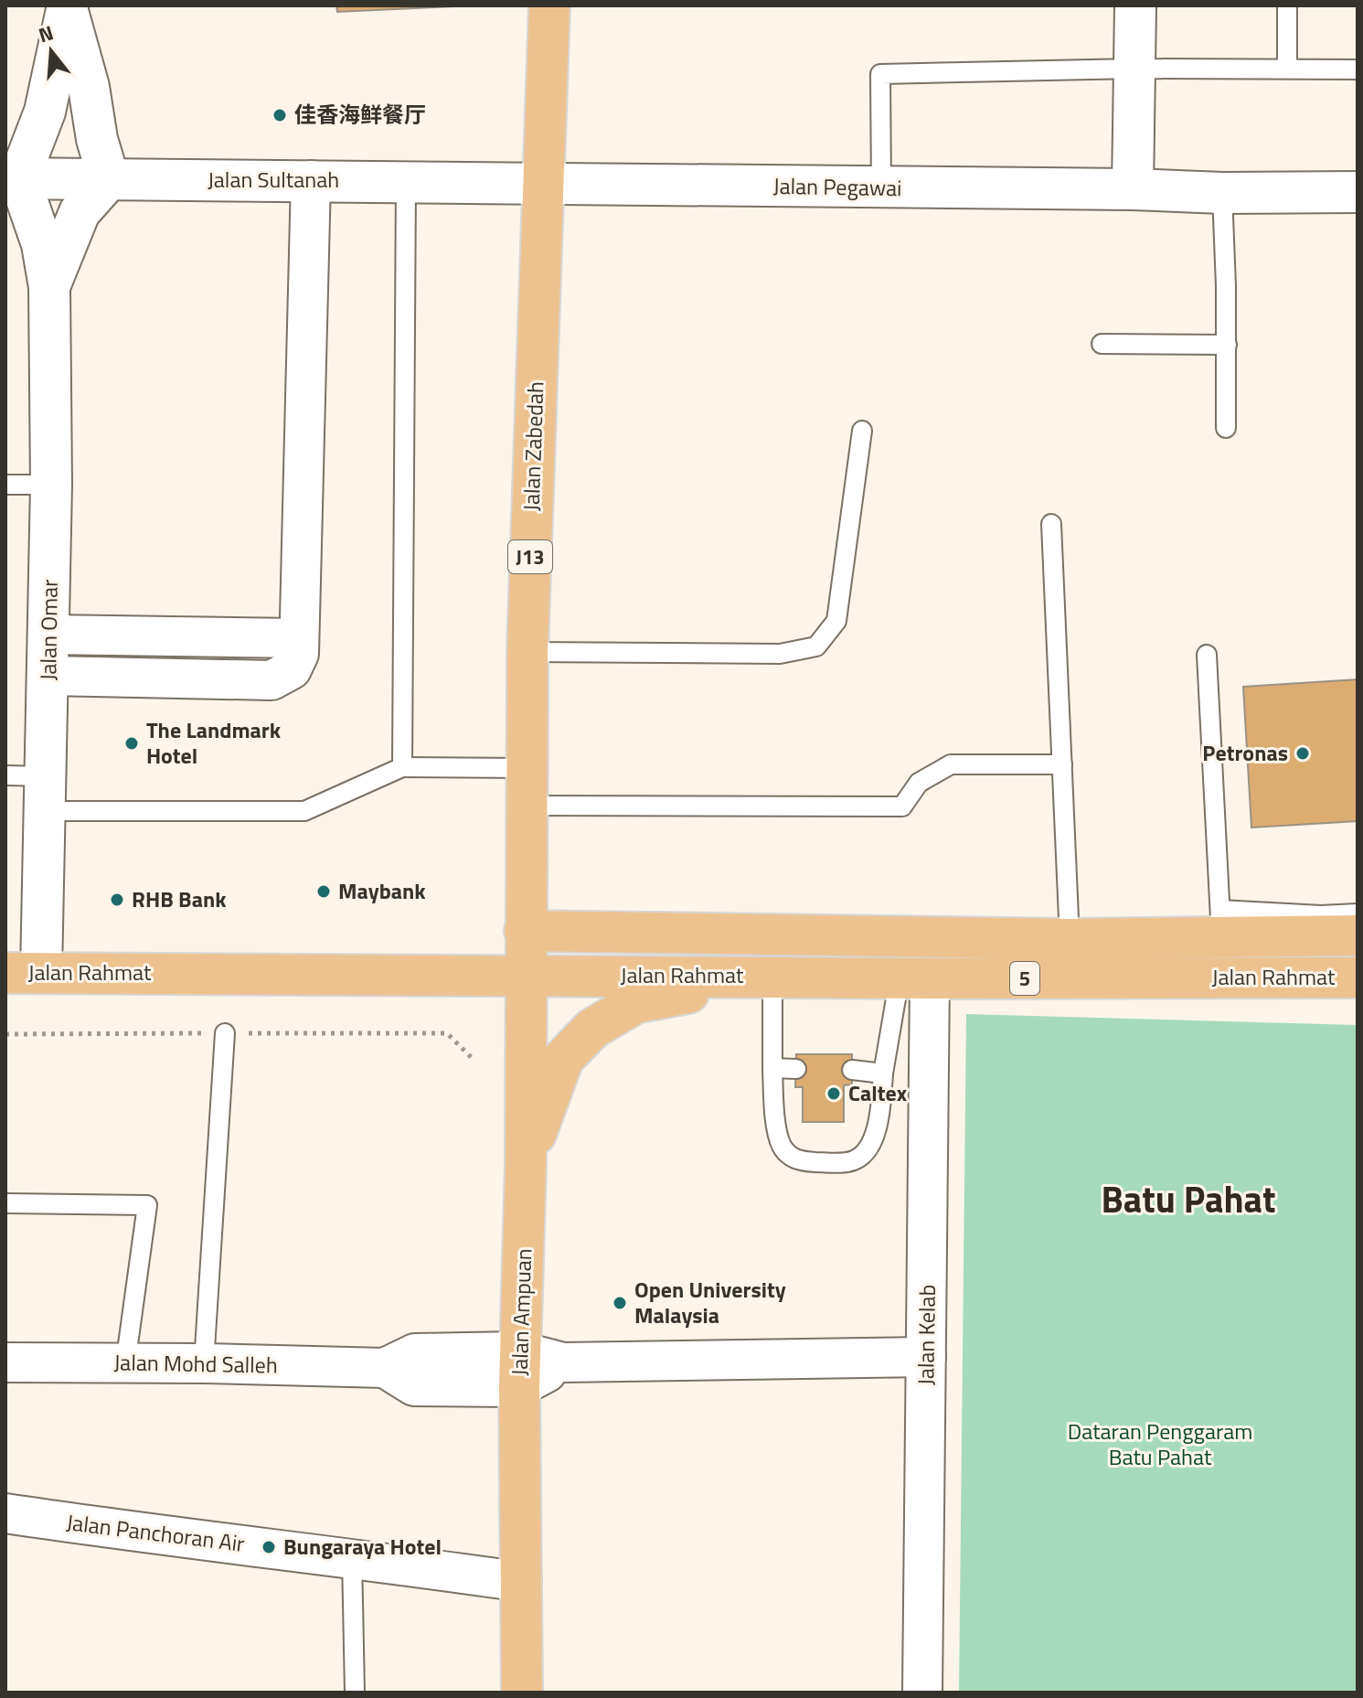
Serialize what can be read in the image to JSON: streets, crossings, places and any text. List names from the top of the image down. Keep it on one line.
{"streets":{"main road":["Jalan Zabedah","J13","Jalan Rahmat","5","Jalan Ampuan"],"street":["Jalan Sultanah","Jalan Pegawai","Jalan Omar","Jalan Kelab","Jalan Mohd Salleh","Jalan Panchoran Air"]},"crossings":[["Jalan Sultanah","Jalan Pegawai"],["Jalan Sultanah","Jalan Zabedah"],["Jalan Pegawai","Jalan Zabedah"],["Jalan Zabedah","Jalan Rahmat"],["Jalan Zabedah","Jalan Ampuan"],["Jalan Omar","Jalan Rahmat"],["Jalan Rahmat","Jalan Ampuan"],["Jalan Rahmat","Jalan Kelab"],["Jalan Ampuan","Jalan Mohd Salleh"],["Jalan Ampuan","Jalan Panchoran Air"]],"districts":["Batu Pahat"],"parks":["Dataran Penggaram Batu Pahat"],"places":["佳香海鲜餐厅","The Landmark Hotel","Petronas","Maybank","RHB Bank","Caltex","Open University Malaysia","Bungaraya Hotel"],"north":"top"}
